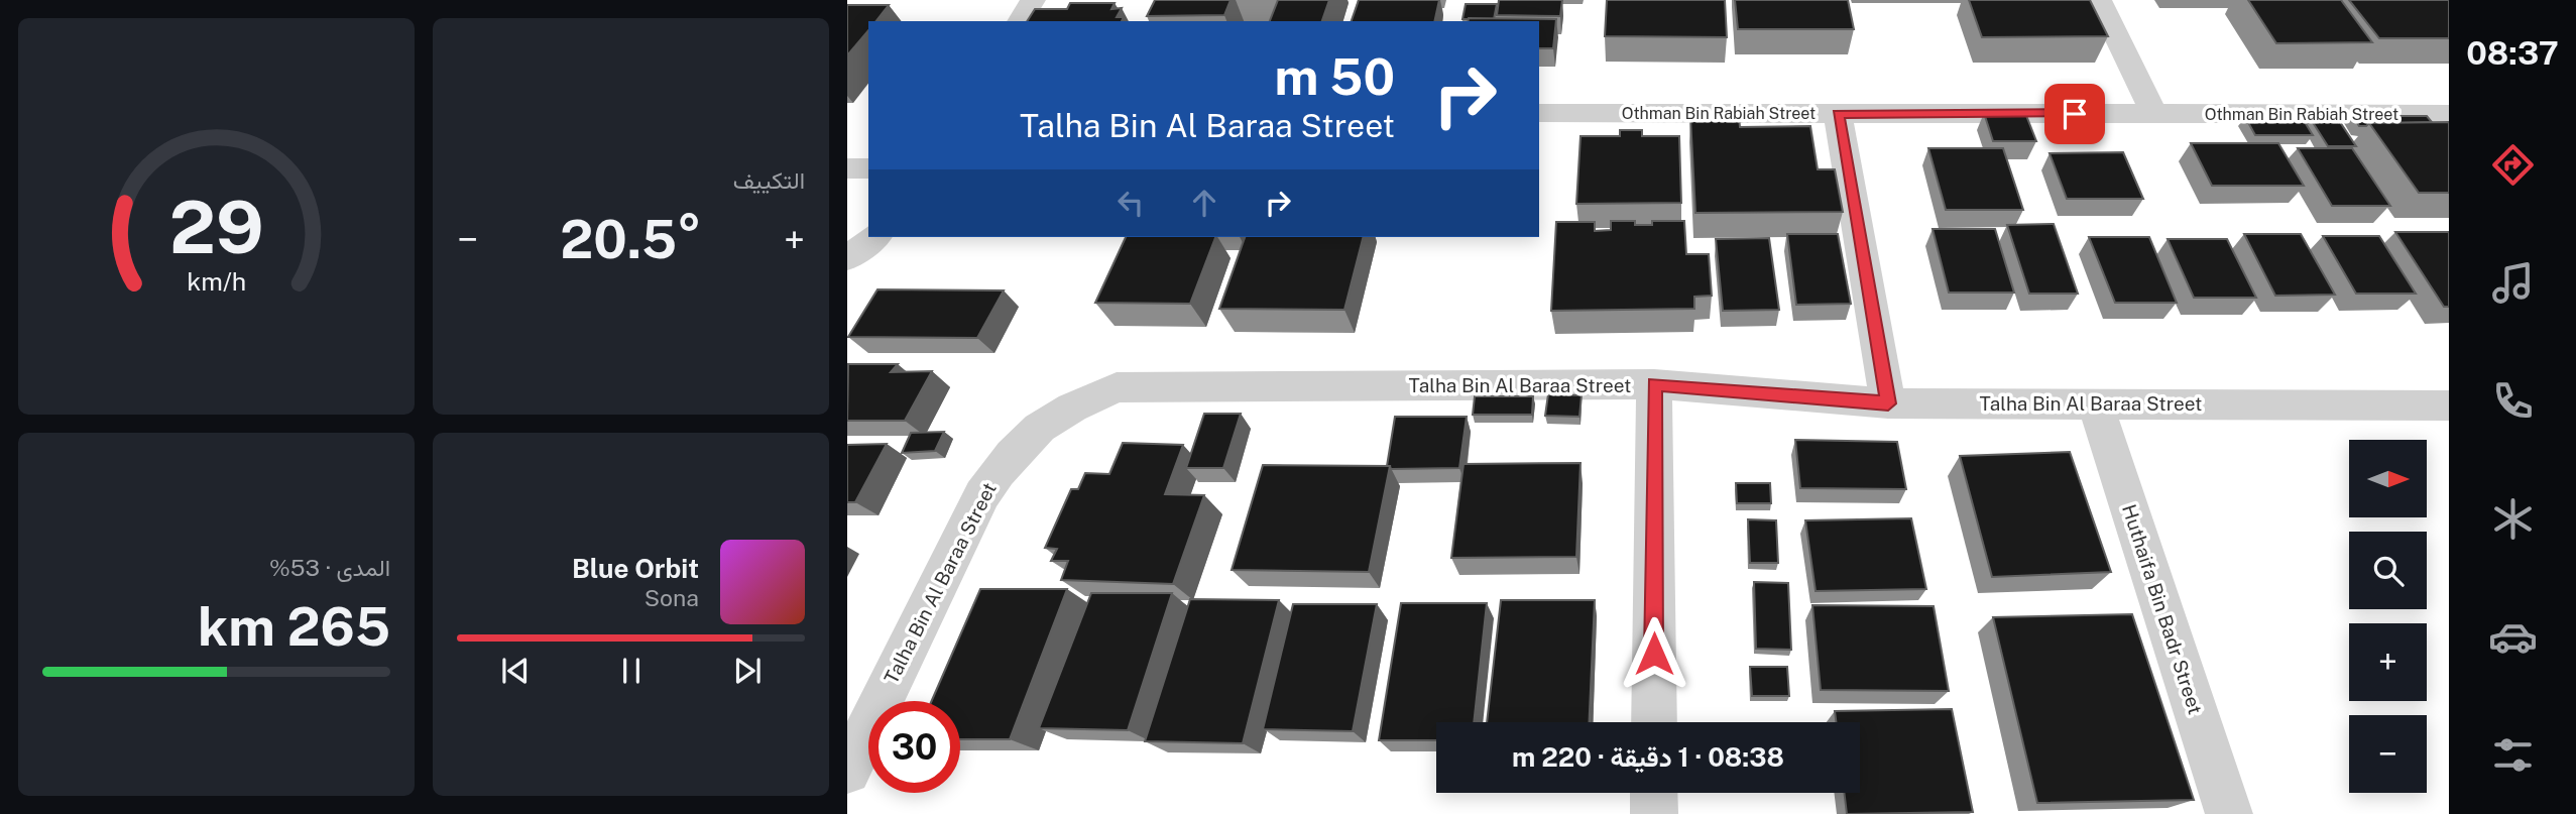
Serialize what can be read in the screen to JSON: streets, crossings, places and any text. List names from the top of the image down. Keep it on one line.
{"streets":{"street":["Othman Bin Rabiah Street","Talha Bin Al Baraa Street","Huthaifa Bin Badr Street"]},"crossings":[["Talha Bin Al Baraa Street","Huthaifa Bin Badr Street"]],"north":"right","page":{"tabs":"08:37","tile":["التكييف",["المدى · 53%","265 km"]],"turn":["50 m","Talha Bin Al Baraa Street"],"heat":["−","20.5°","+"],"map_buttons":["+","−"],"song":["Blue Orbit","Sona"],"limit":"30","trip":"08:38 · 1 دقيقة · 220 m","gauge":["29","km/h"]}}
